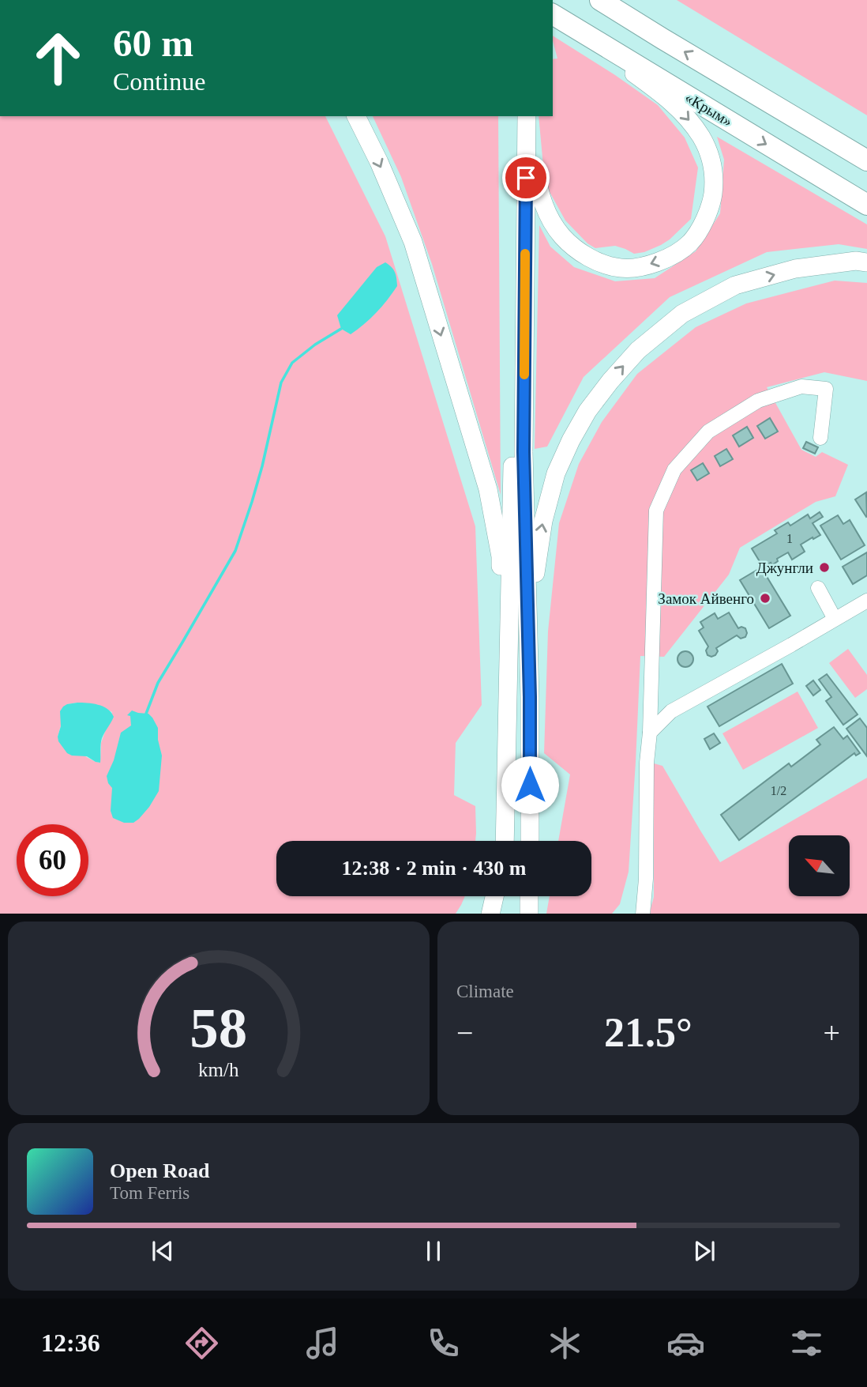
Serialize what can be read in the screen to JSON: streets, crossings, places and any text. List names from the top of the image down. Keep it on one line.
{"streets":{"highway":["«Крым»"]},"places":["Джунгли","Замок Айвенго"],"house_numbers":["1","1/2"],"north":"top left","page":{"turn":["60 m","Continue"],"limit":"60","trip":"12:38 · 2 min · 430 m","tile":"Climate","heat":["−","21.5°","+"],"song":["Open Road","Tom Ferris"],"tabs":"12:36","gauge":["58","km/h"]}}
